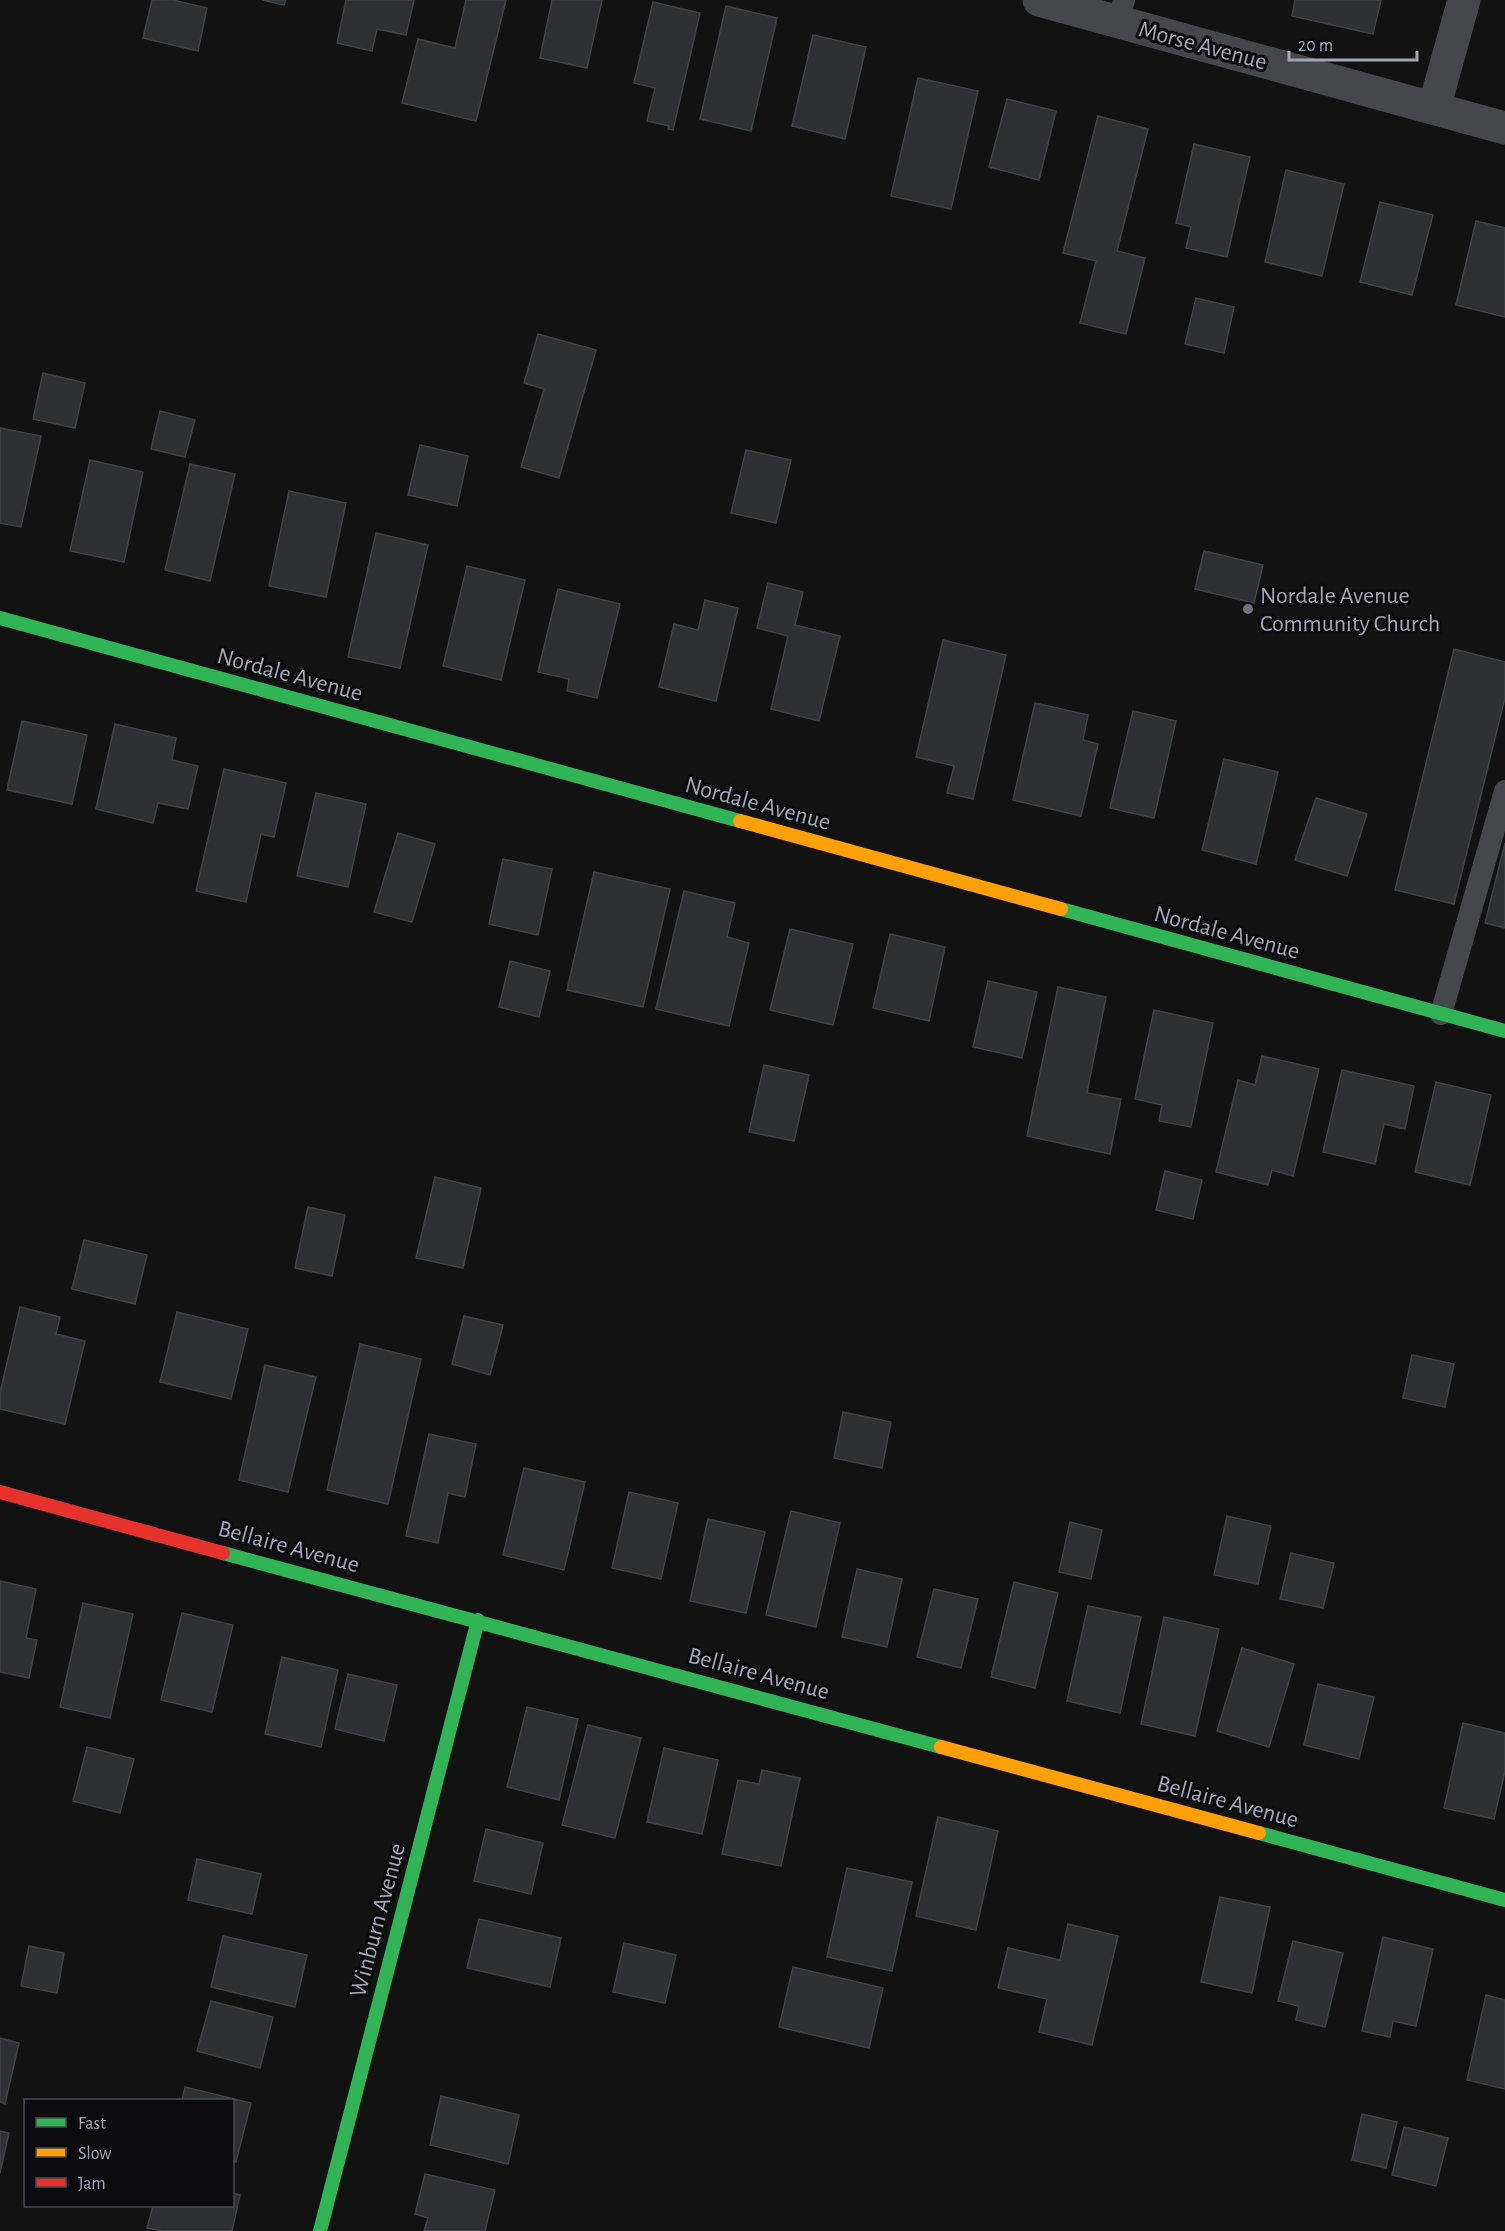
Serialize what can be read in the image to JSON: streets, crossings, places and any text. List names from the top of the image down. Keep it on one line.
{"streets":{"street":["Morse Avenue","Nordale Avenue","Bellaire Avenue","Winburn Avenue"]},"crossings":[["Bellaire Avenue","Winburn Avenue"]],"places":["Nordale Avenue Community Church"],"legend":["Fast","Slow","Jam"],"scale_bar":"20 m"}
